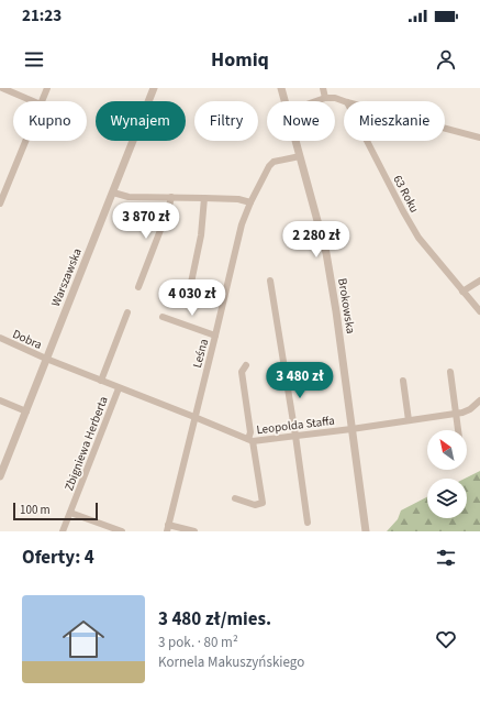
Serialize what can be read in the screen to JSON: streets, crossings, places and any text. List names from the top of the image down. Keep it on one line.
{"streets":{"street":["63 Roku","Warszawska","Brokowska","Dobra","Leśna","Leopolda Staffa","Zbigniewa Herberta"]},"crossings":[["Warszawska","Dobra"],["Brokowska","Leśna"],["Brokowska","Leopolda Staffa"],["Dobra","Leopolda Staffa"],["Dobra","Zbigniewa Herberta"],["Leśna","Leopolda Staffa"],["Leopolda Staffa","Zbigniewa Herberta"]],"scale_bar":"100 m","north":"top left","page":{"status":"21:23","header":"Homiq","chip":["Kupno","Wynajem","Filtry","Nowe","Mieszkanie"],"price":["3 870 zł","2 280 zł","4 030 zł","3 480 zł"],"scale":"100 m","heading":"Oferty: 4","list":[{"name":"3 480 zł/mies.","note":"3 pok. · 80 m² · Kornela Makuszyńskiego"}]}}
